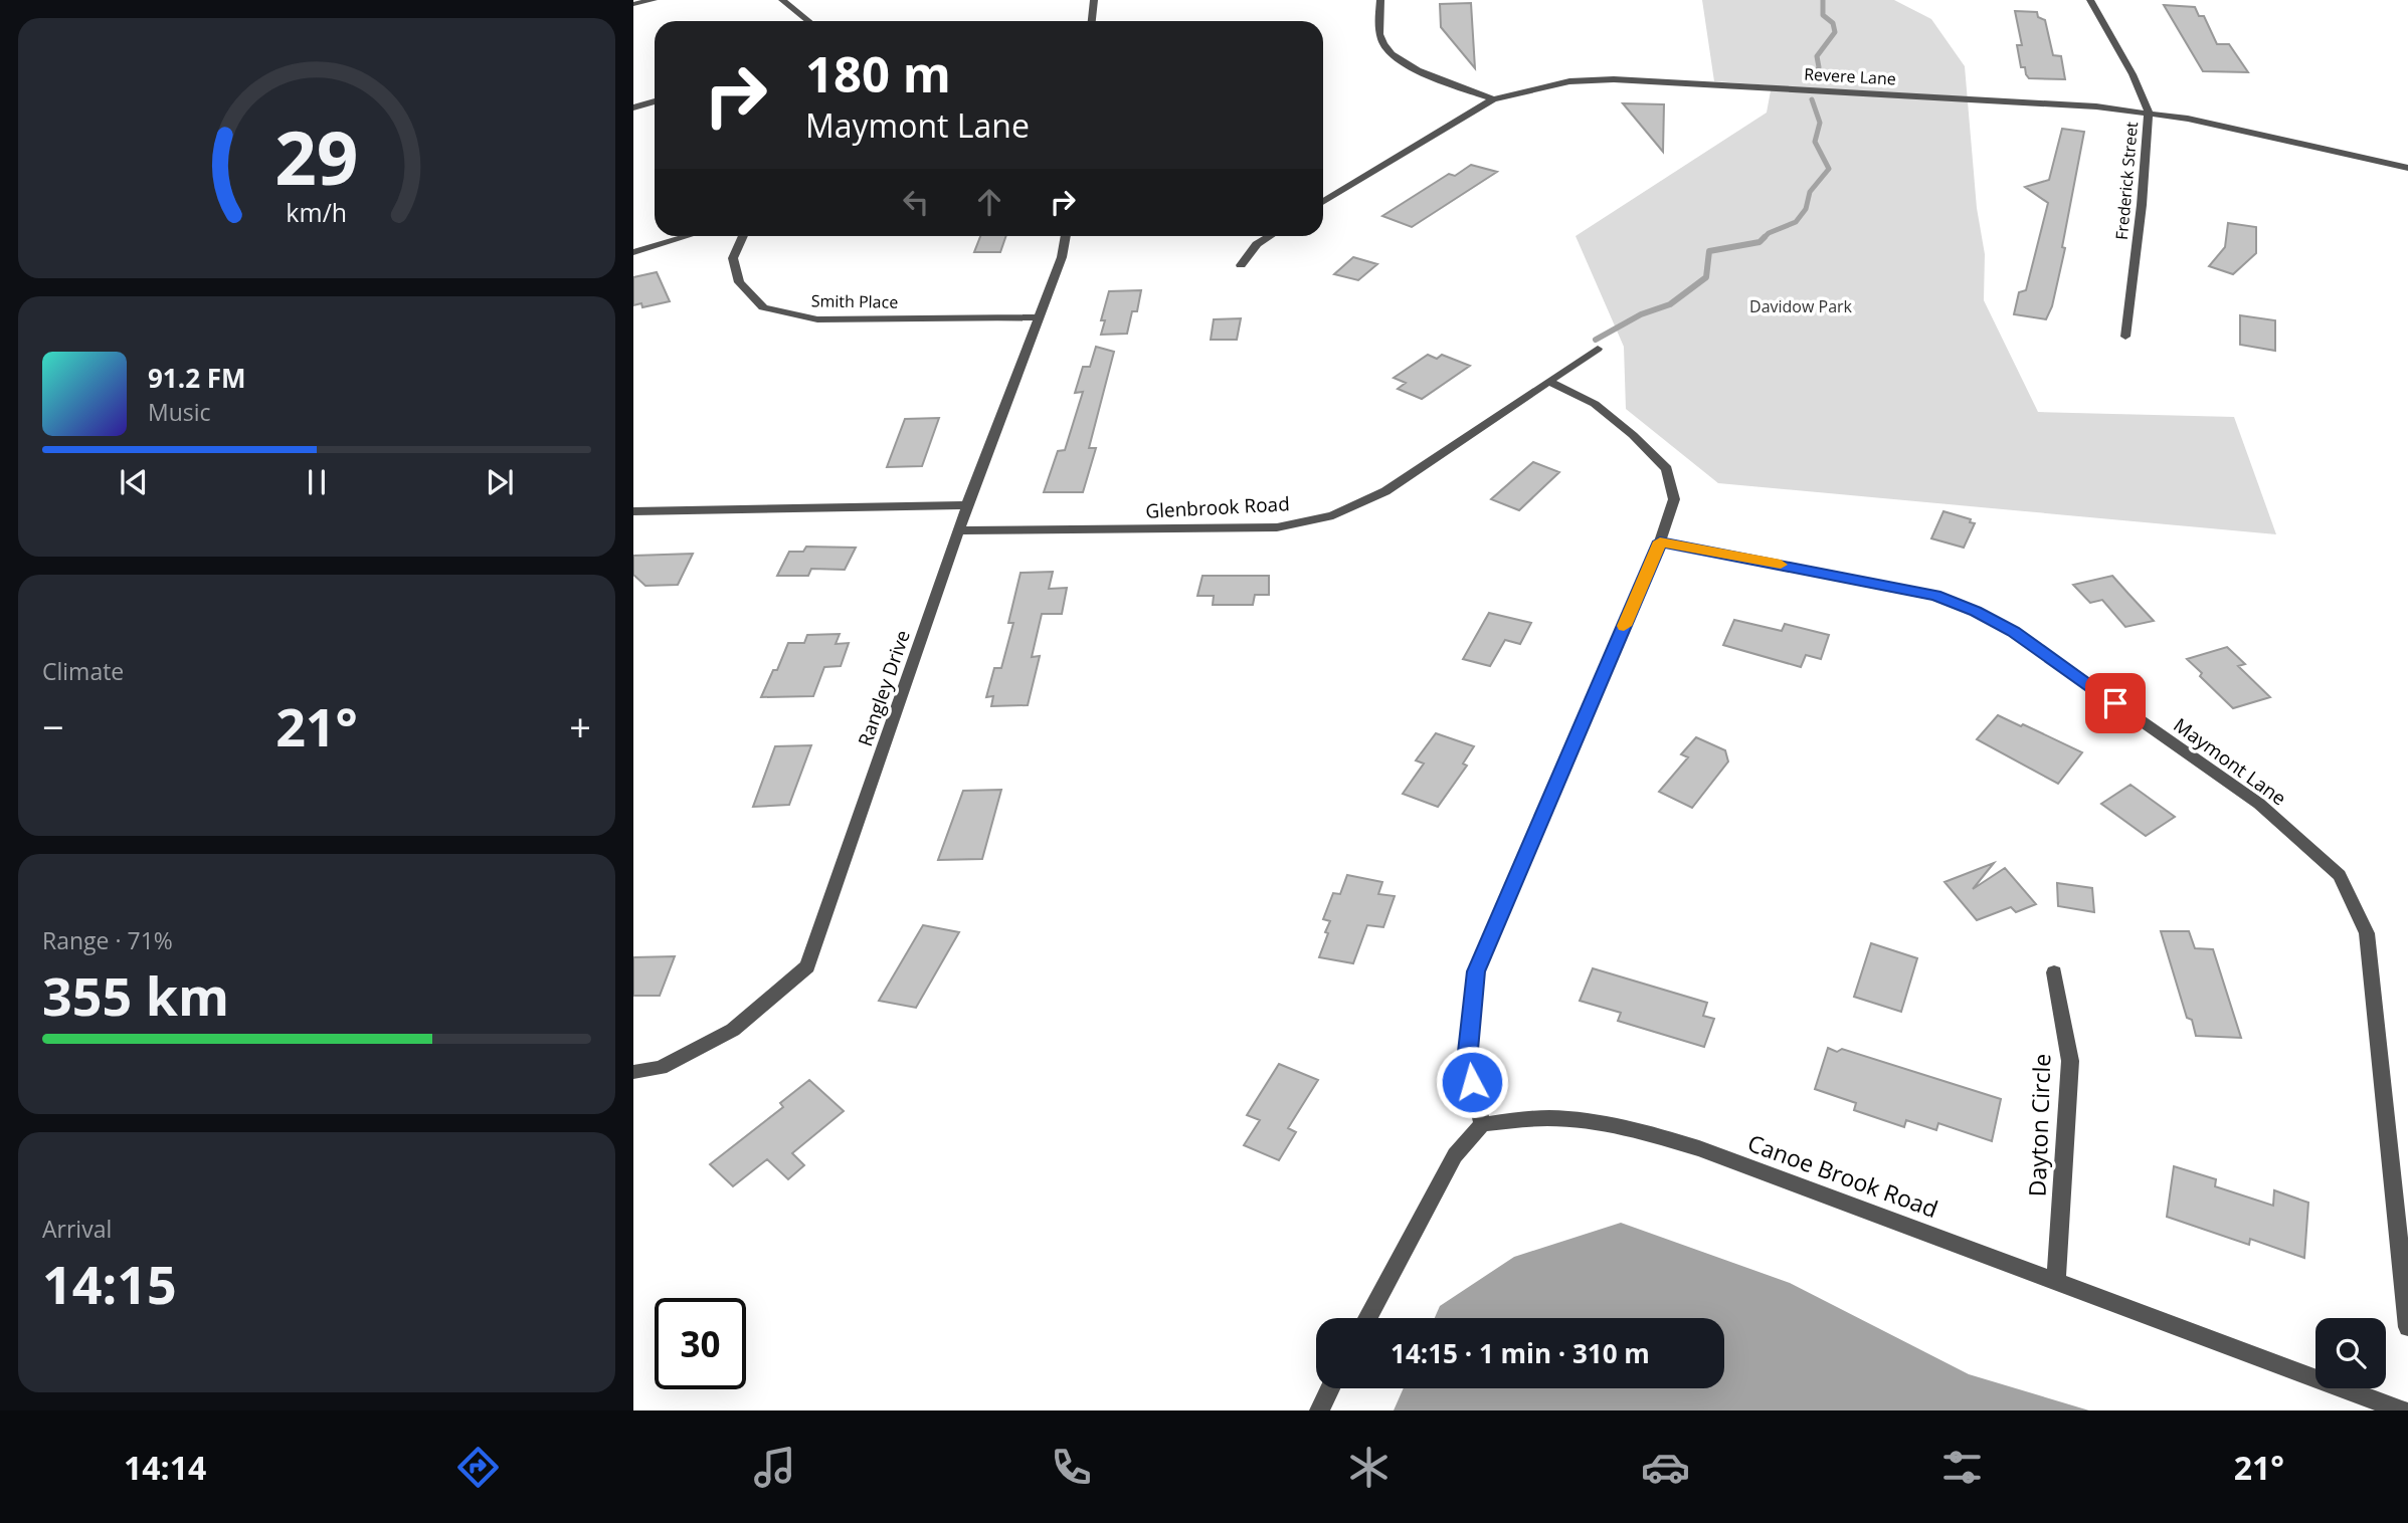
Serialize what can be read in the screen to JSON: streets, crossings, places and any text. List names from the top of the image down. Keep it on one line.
{"streets":{"street":["Revere Lane","Frederick Street","Smith Place","Glenbrook Road","Rangley Drive","Maymont Lane","Dayton Circle","Canoe Brook Road"]},"crossings":[["Revere Lane","Frederick Street"],["Smith Place","Rangley Drive"],["Glenbrook Road","Rangley Drive"],["Dayton Circle","Canoe Brook Road"]],"parks":["Davidow Park"],"page":{"turn":["180 m","Maymont Lane"],"song":["91.2 FM","Music"],"tile":["Climate",["Range · 71%","355 km"],["Arrival","14:15"]],"heat":["−","21°","+"],"limit":"30","trip":"14:15 · 1 min · 310 m","tabs":["14:14","21°"],"gauge":["29","km/h"]}}
